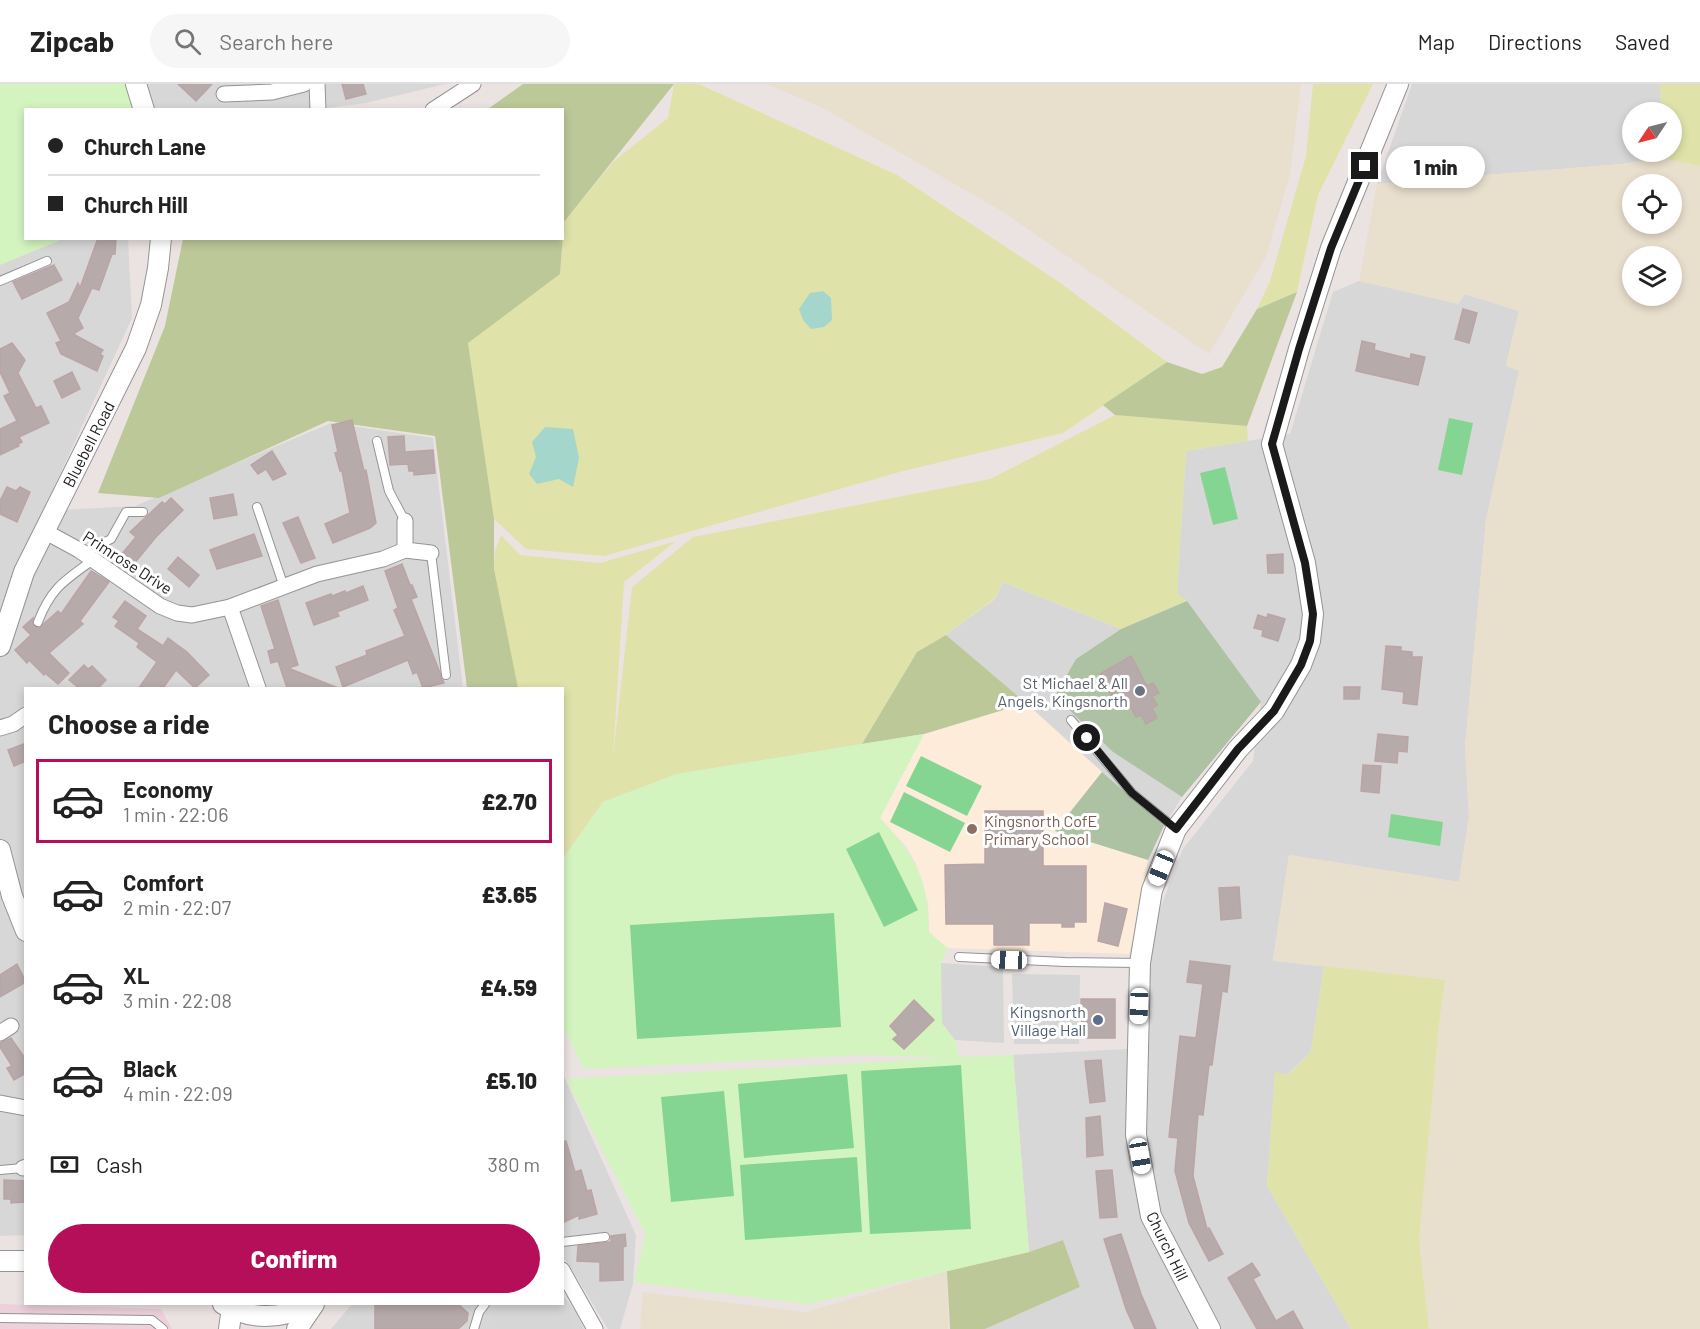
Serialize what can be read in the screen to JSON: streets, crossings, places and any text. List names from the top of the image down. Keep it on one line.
{"streets":{"street":["Bluebell Road","Primrose Drive","Church Hill"]},"crossings":[["Bluebell Road","Primrose Drive"]],"places":["St Michael & All Angels, Kingsnorth","Kingsnorth CofE Primary School","Kingsnorth Village Hall"],"north":"bottom left","page":{"header":"Zipcab","search":"Search here","nav":["Map","Directions","Saved"],"banner":["Church Lane","Church Hill"],"bubble":"1 min","heading":"Choose a ride","list":[{"name":"Economy","note":"1 min · 22:06","value":"£2.70"},{"name":"Comfort","note":"2 min · 22:07","value":"£3.65"},{"name":"XL","note":"3 min · 22:08","value":"£4.59"},{"name":"Black","note":"4 min · 22:09","value":"£5.10"}],"pay":["Cash","380 m"],"buttons":"Confirm"}}
